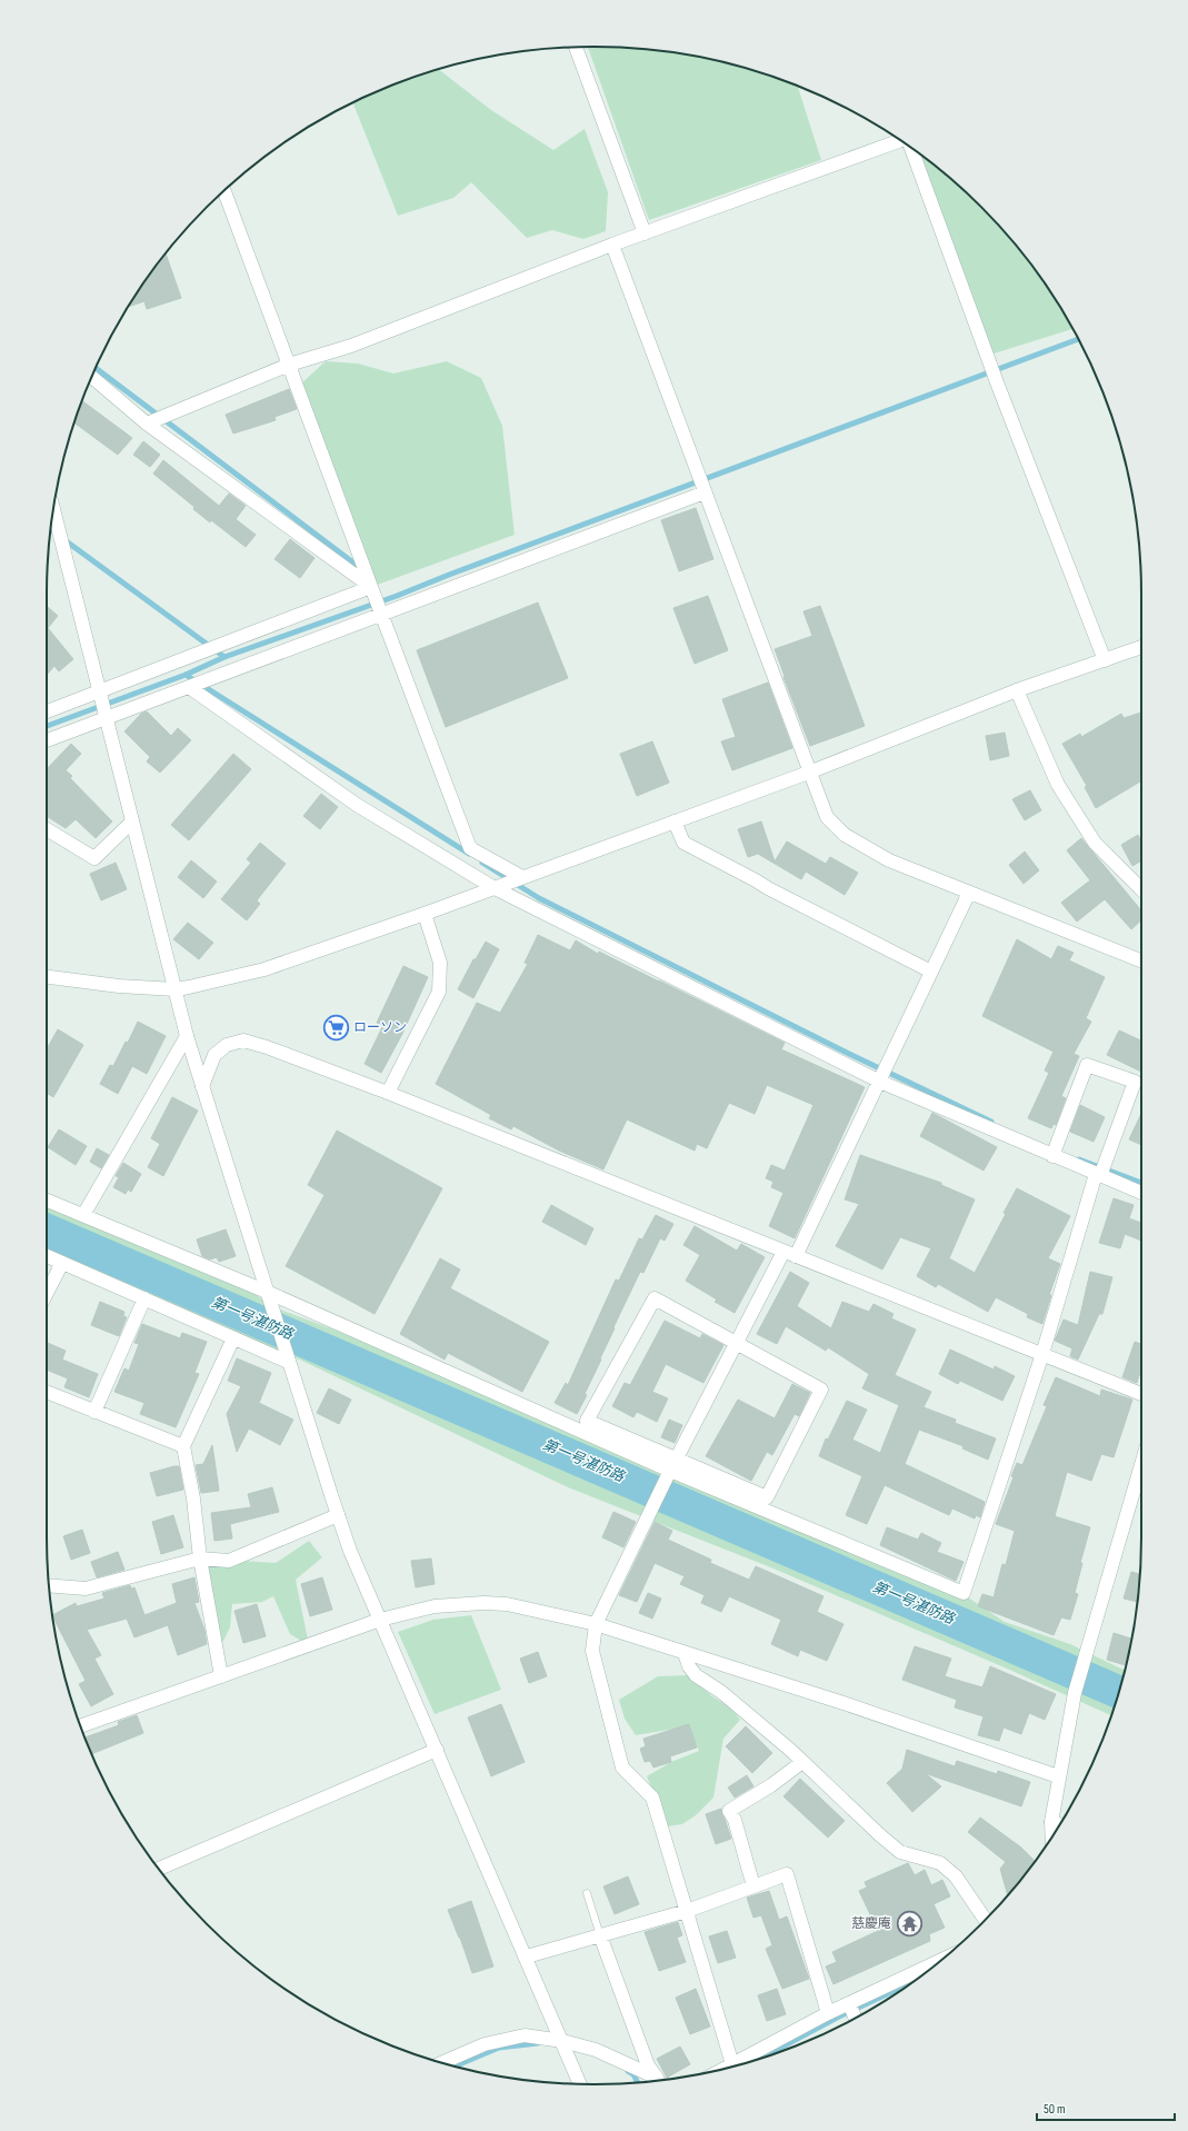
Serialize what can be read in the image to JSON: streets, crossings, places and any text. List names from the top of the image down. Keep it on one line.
{"water":["第一号湛防路"],"places":{"supermarket":["ローソン"],"temple":["慈慶庵"]},"scale_bar":"50 m"}
